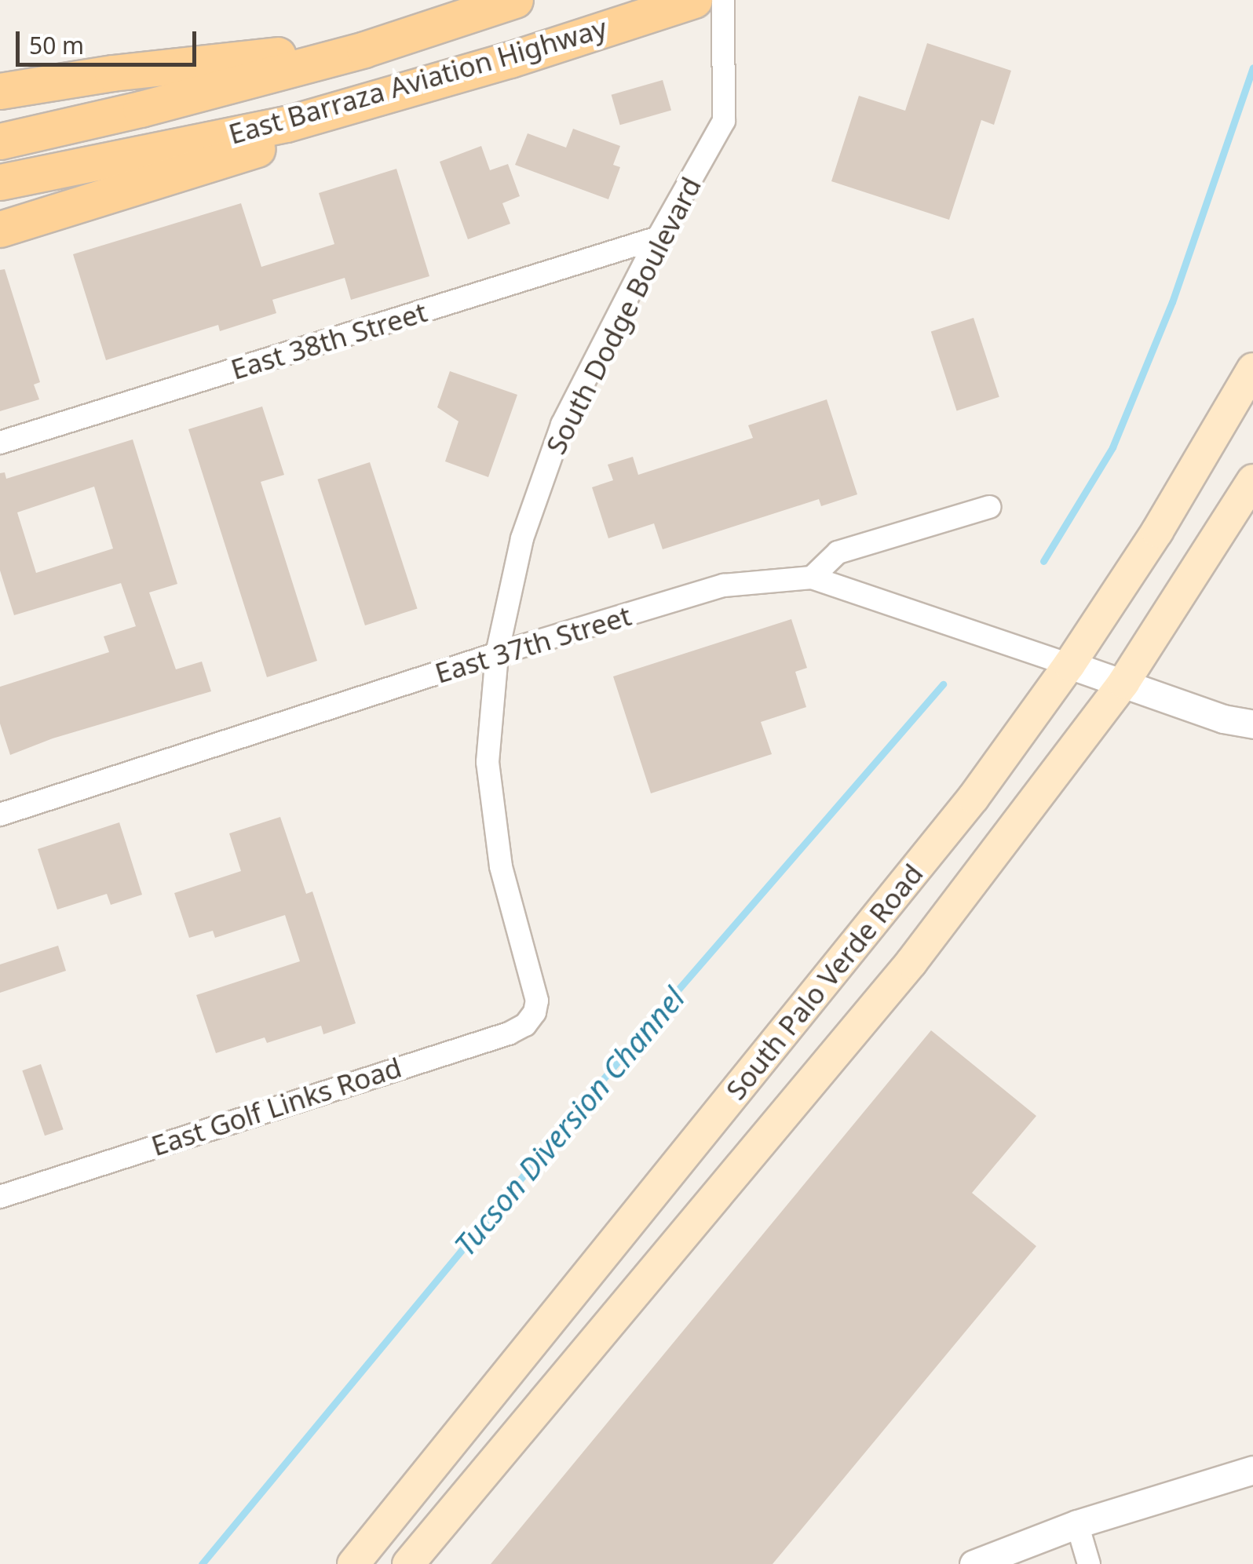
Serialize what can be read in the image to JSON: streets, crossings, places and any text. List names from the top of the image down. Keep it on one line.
{"streets":{"main road":["East Barraza Aviation Highway","South Palo Verde Road"],"street":["South Dodge Boulevard","East 38th Street","East 37th Street","East Golf Links Road"]},"crossings":[["South Dodge Boulevard","East 38th Street"],["South Dodge Boulevard","East 37th Street"],["South Dodge Boulevard","East Golf Links Road"],["East 37th Street","South Palo Verde Road"]],"water":["Tucson Diversion Channel"],"scale_bar":"50 m"}
